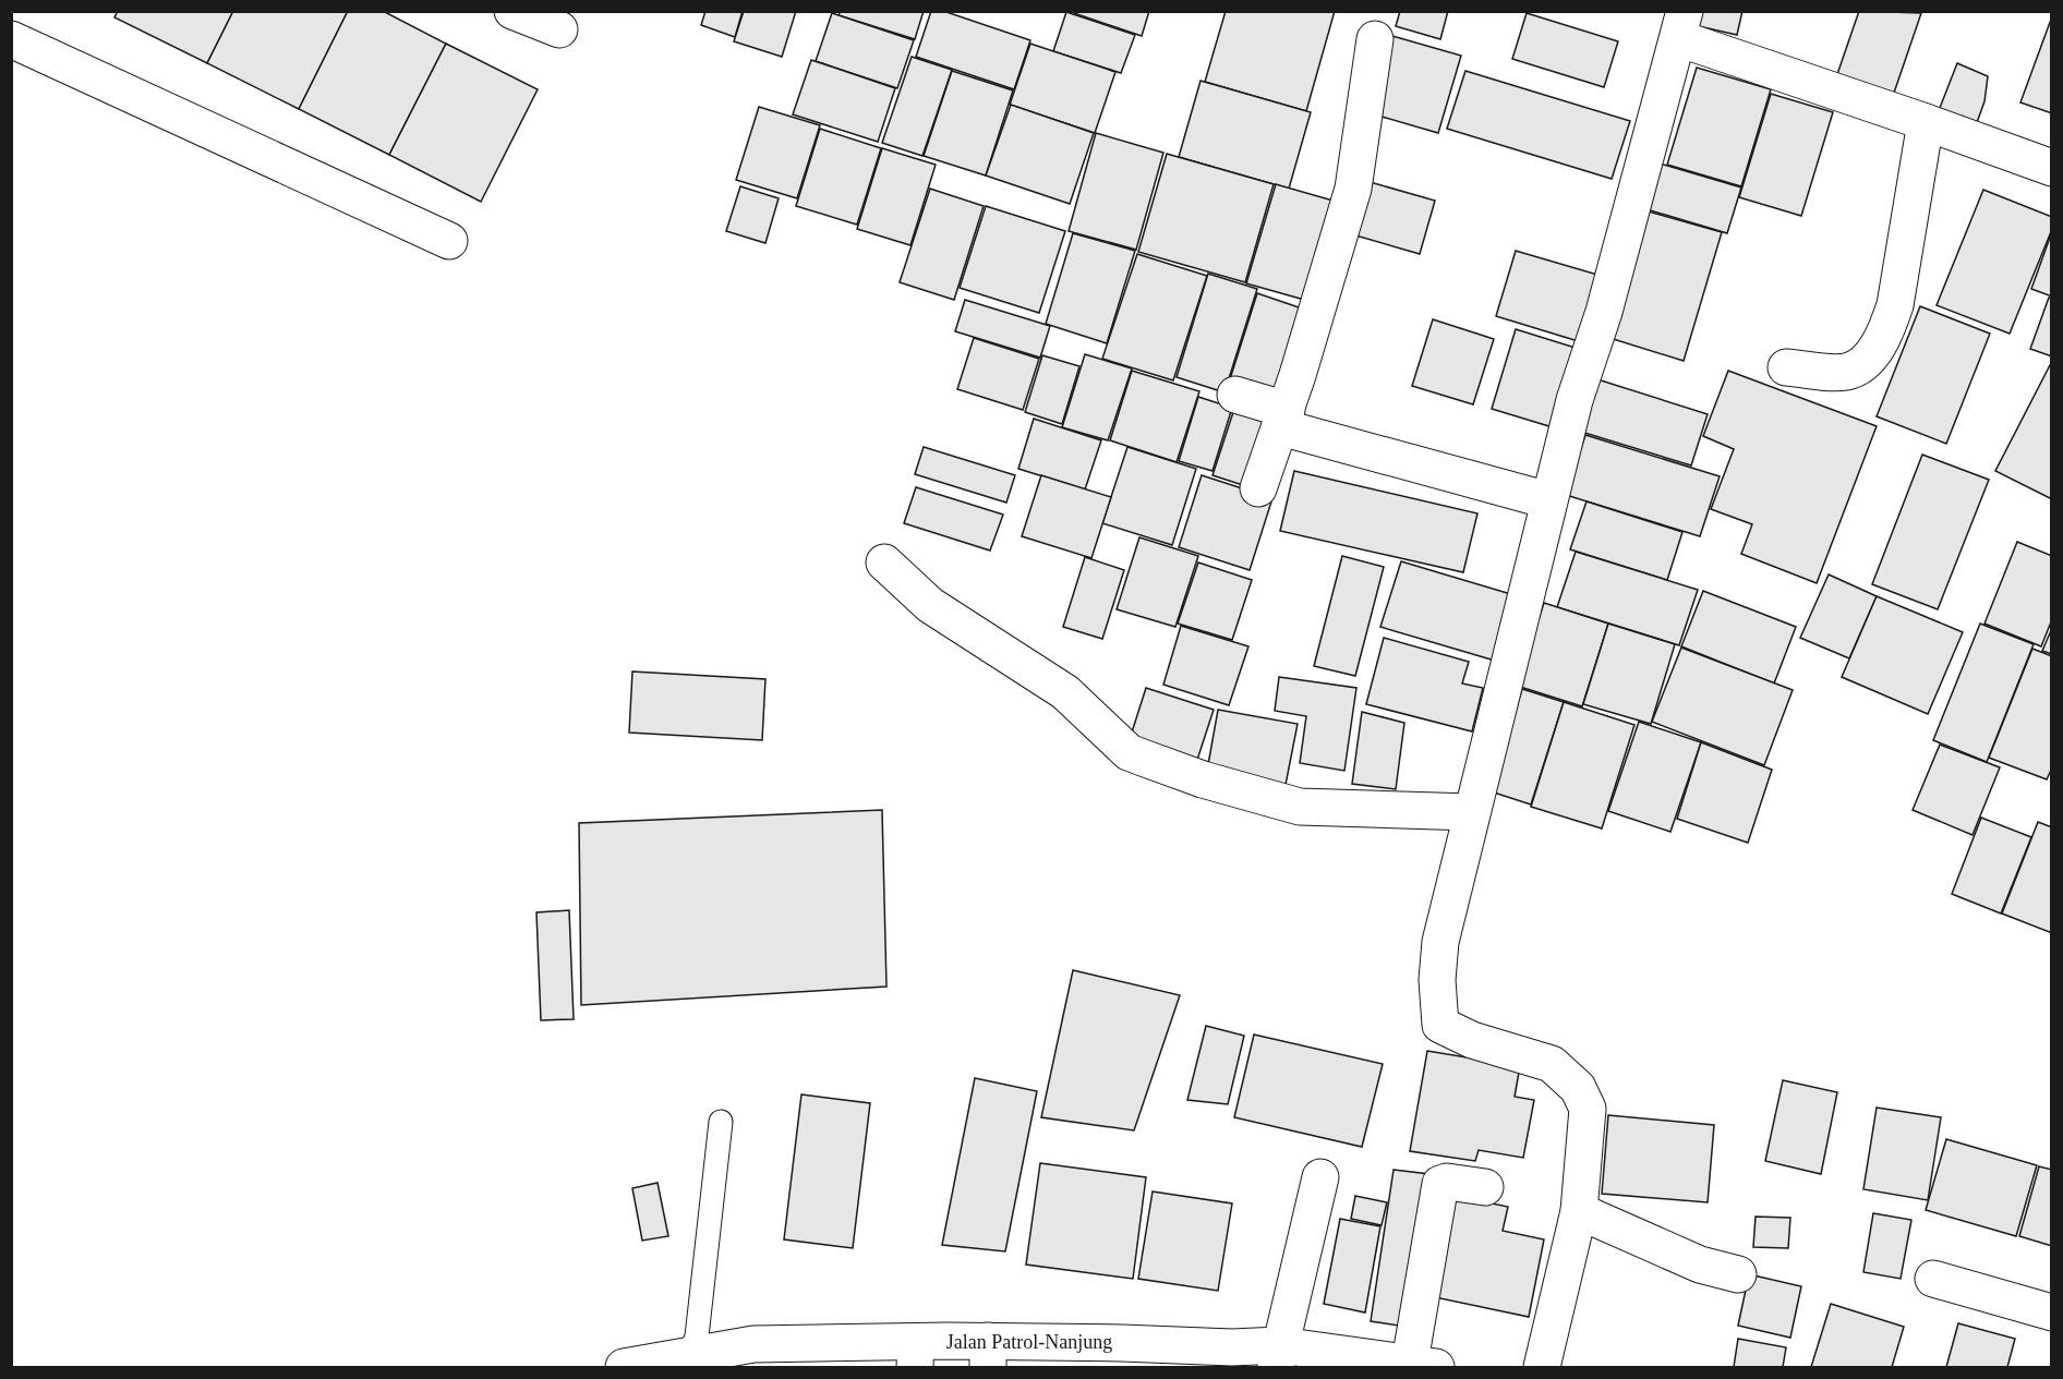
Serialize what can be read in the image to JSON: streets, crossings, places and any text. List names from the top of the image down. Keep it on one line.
{"streets":{"street":["Jalan Patrol-Nanjung"]}}
